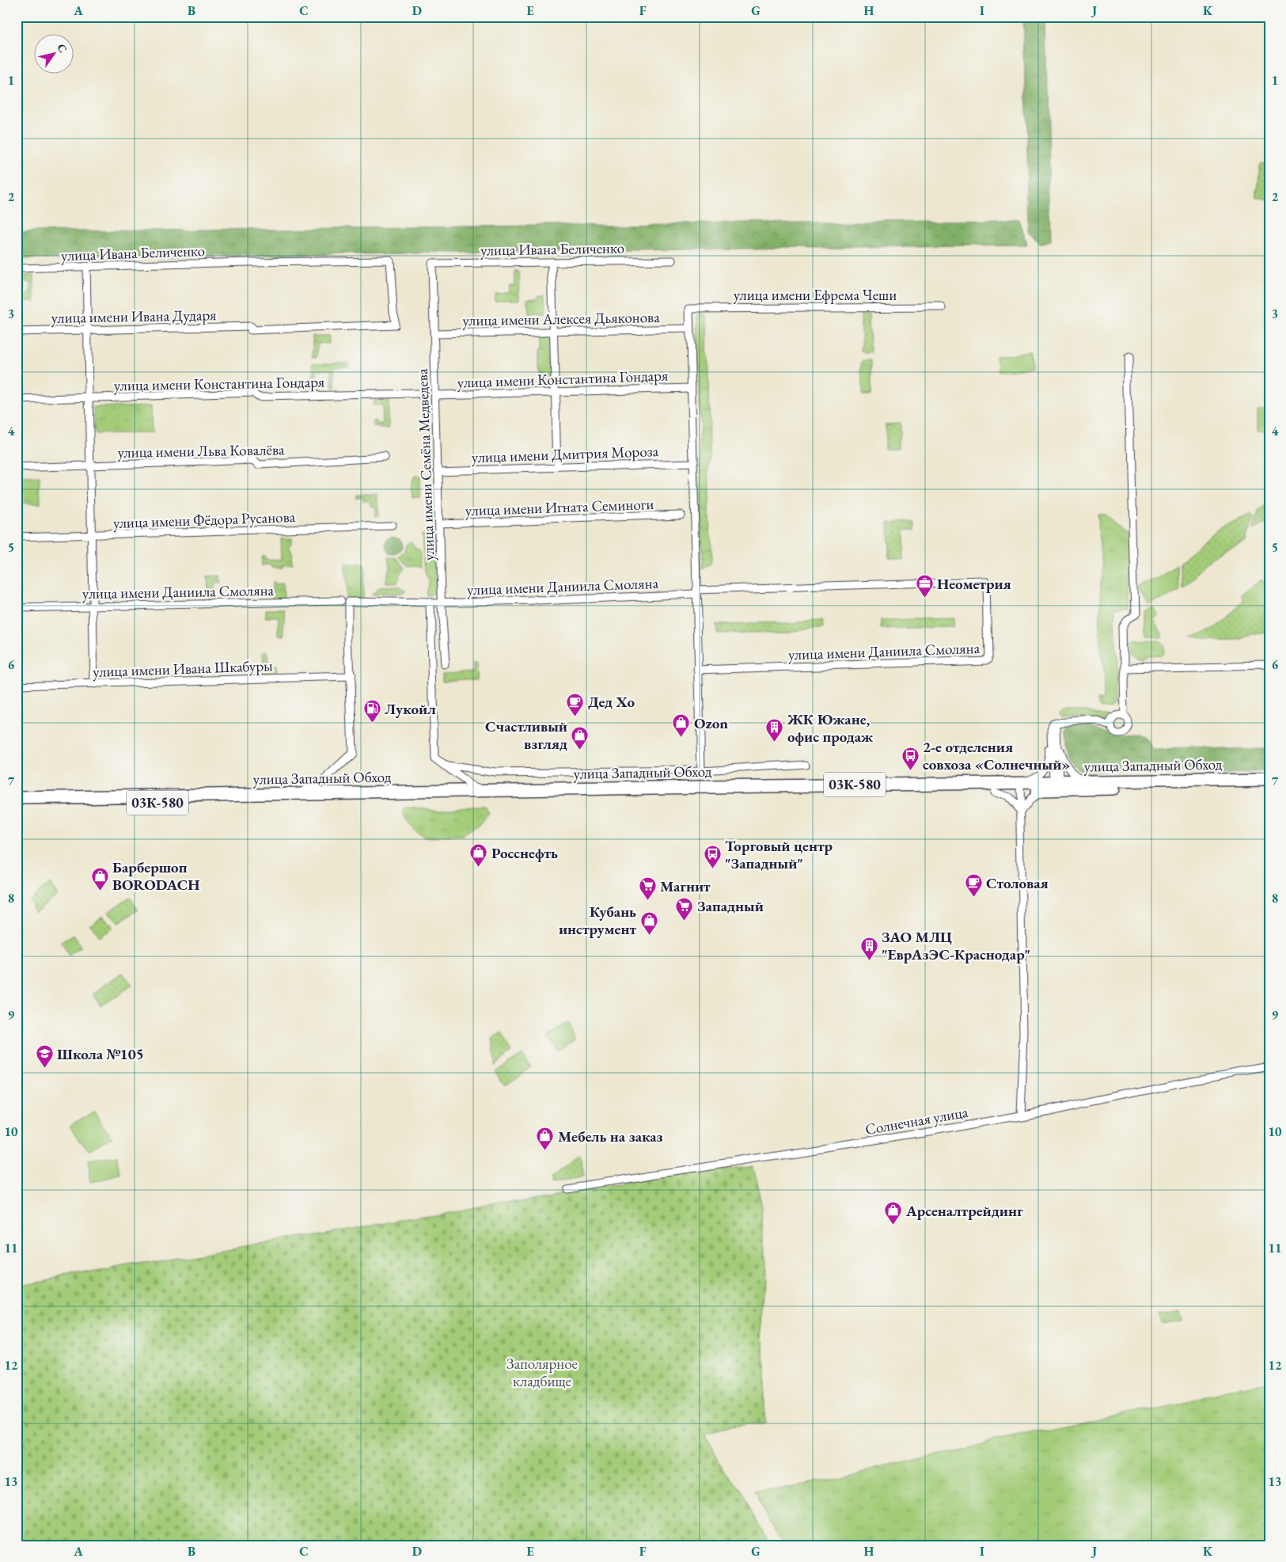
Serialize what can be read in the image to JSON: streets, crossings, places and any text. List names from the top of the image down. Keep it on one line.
{"streets":{"highway":["улица Западный Обход","03К-580"],"street":["улица Ивана Беличенко","улица имени Ефрема Чеши","улица имени Ивана Дударя","улица имени Алексея Дьяконова","улица имени Константина Гондаря","улица имени Льва Ковалёва","улица имени Дмитрия Мороза","улица имени Семёна Медведева","улица имени Игната Семиноги","улица имени Фёдора Русанова","улица имени Даниила Смоляна","улица имени Ивана Шкабуры","Солнечная улица"]},"crossings":[["улица Ивана Беличенко","улица имени Ивана Дударя"],["улица Ивана Беличенко","улица имени Семёна Медведева"],["улица имени Ефрема Чеши","улица имени Алексея Дьяконова"],["улица имени Алексея Дьяконова","улица имени Семёна Медведева"],["улица имени Константина Гондаря","улица имени Семёна Медведева"],["улица имени Дмитрия Мороза","улица имени Семёна Медведева"],["улица имени Семёна Медведева","улица имени Игната Семиноги"],["улица имени Семёна Медведева","улица имени Даниила Смоляна"],["улица имени Даниила Смоляна","улица имени Ивана Шкабуры"]],"parks":["Заполярное кладбище"],"places":{"office":["Неометрия"],"cafe":["Дед Хо","Столовая"],"fuel station":["Лукойл"],"shop":["Ozon","Счастливый взгляд","Росснефть","Барбершоп BORODACH","Кубань инструмент","Мебель на заказ","Арсеналтрейдинг"],"building":["ЖК Южане, офис продаж","ЗАО МЛЦ \"ЕврАзЭС-Краснодар\""],"bus stop":["2-е отделения совхоза «Солнечный»","Торговый центр \"Западный\""],"supermarket":["Магнит","Западный"],"school or university":["Школа №105"]},"north":"top right","grid":{"columns":["A","B","C","D","E","F","G","H","I","J","K"],"rows":["1","2","3","4","5","6","7","8","9","10","11","12","13"]}}
